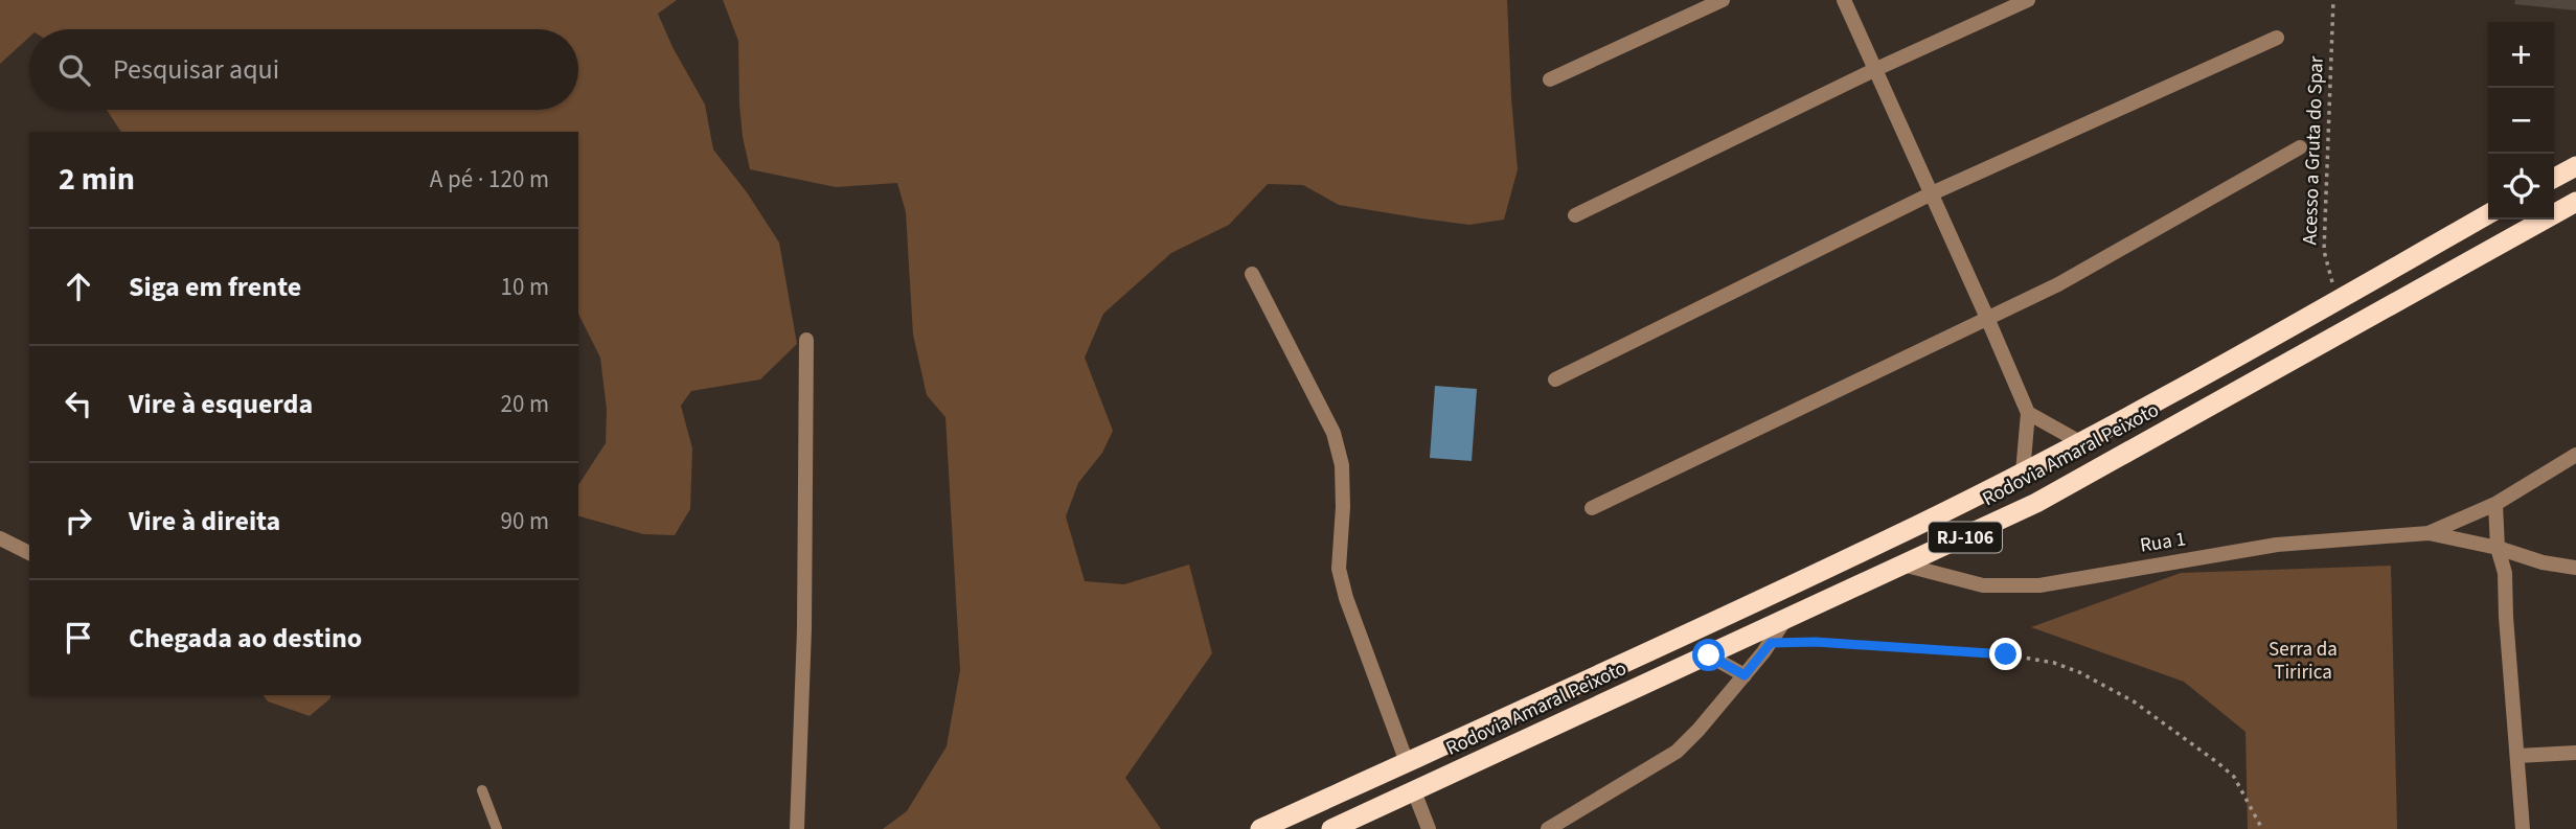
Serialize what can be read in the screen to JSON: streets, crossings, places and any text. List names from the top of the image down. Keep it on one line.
{"streets":{"highway":["Rodovia Amaral Peixoto","RJ-106"],"street":["Rua 1"],"path":["Acesso a Gruta do Spar"]},"crossings":[["Acesso a Gruta do Spar","Rodovia Amaral Peixoto"],["Rodovia Amaral Peixoto","Rua 1"]],"parks":["Serra da Tiririca"],"page":{"map_buttons":["+","−"],"search":"Pesquisar aqui","heading":["2 min","A pé · 120 m"],"list":[["Siga em frente","10 m"],["Vire à esquerda","20 m"],["Vire à direita","90 m"],"Chegada ao destino"]}}
